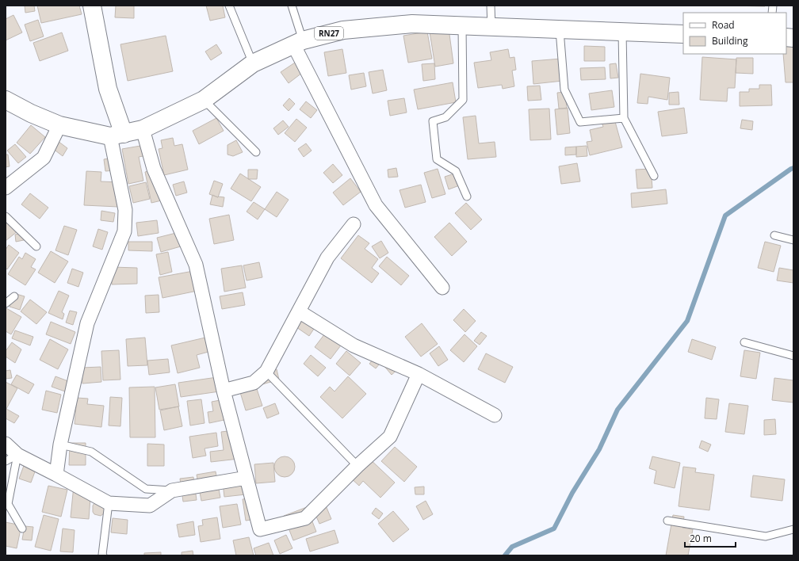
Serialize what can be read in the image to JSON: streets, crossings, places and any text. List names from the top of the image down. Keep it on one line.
{"streets":{"main road":["RN27"]},"legend":["Road","Building"],"scale_bar":"20 m"}
